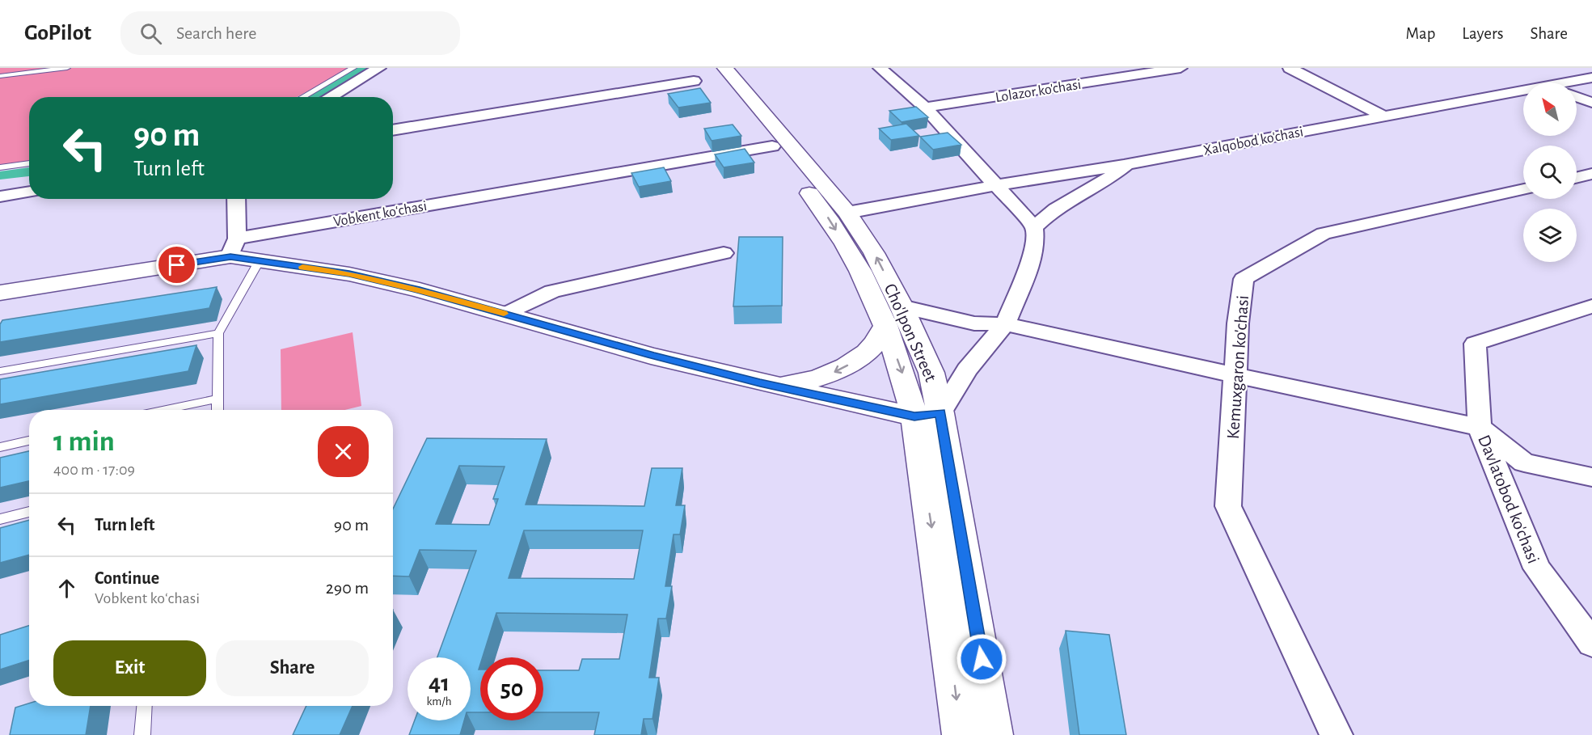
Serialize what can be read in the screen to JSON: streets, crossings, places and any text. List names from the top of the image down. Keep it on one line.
{"streets":{"main road":["Vobkent koʻchasi","Cho'lpon Street"],"street":["Lolazor ko'chasi","Xalqobod ko'chasi","Kemuxgaron ko'chasi","Davlatobod ko'chasi"]},"crossings":[["Vobkent koʻchasi","Cho'lpon Street"]],"north":"top left","page":{"header":"GoPilot","search":"Search here","nav":["Map","Layers","Share"],"turn":["90 m","Turn left"],"heading":["1 min","400 m · 17:09"],"list":[{"name":"Turn left","value":"90 m"},{"name":"Continue","note":"Vobkent koʻchasi","value":"290 m"}],"buttons":["Exit","Share"],"speed":"41 km/h","limit":"50"}}
